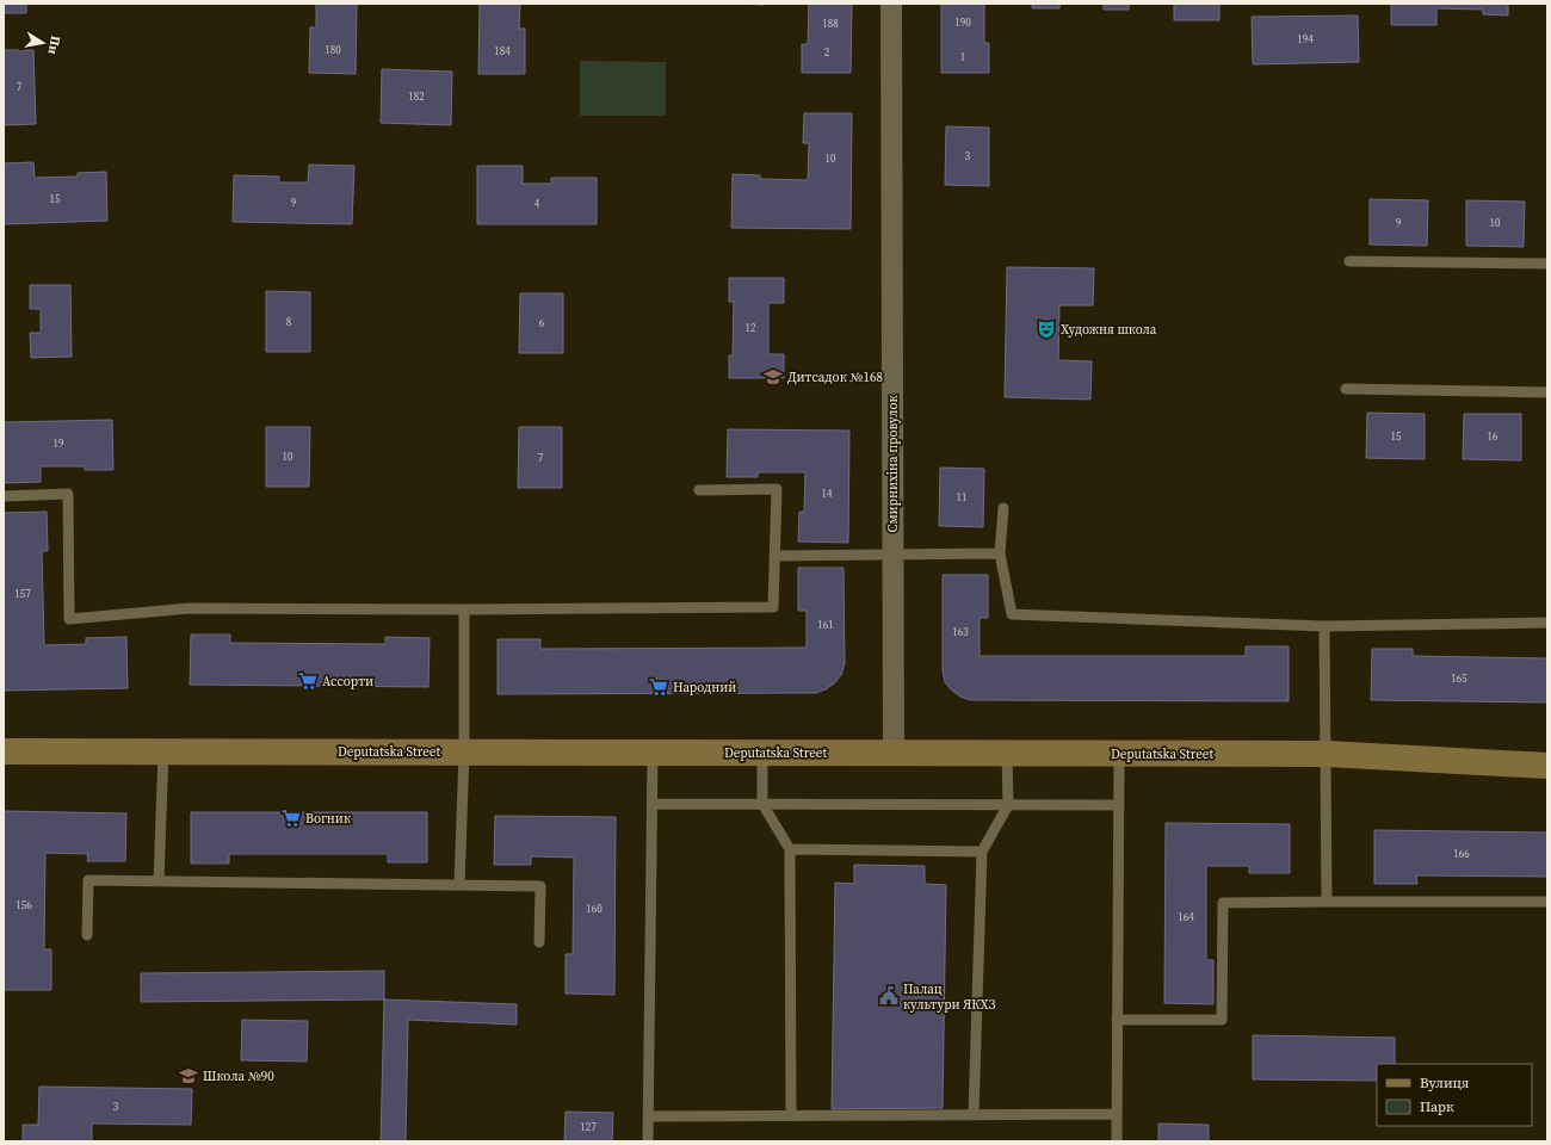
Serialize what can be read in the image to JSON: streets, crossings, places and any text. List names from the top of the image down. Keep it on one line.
{"streets":{"street":["Смирнихіна провулок","Deputatska Street"]},"crossings":[["Смирнихіна провулок","Deputatska Street"]],"places":{"theatre":["Художня школа"],"school or university":["Дитсадок №168","Школа №90"],"supermarket":["Ассорти","Народний","Вогник"],"public building":["Палац культури ЯКХЗ"]},"house_numbers":["190","188","194","180","184","2","1","7","182","3","10","15","9","4","9","10","8","6","12","15","16","19","10","7","14","11","157","161","163","165","166","156","160","164","3","127"],"legend":["Вулиця","Парк"],"north":"right"}
